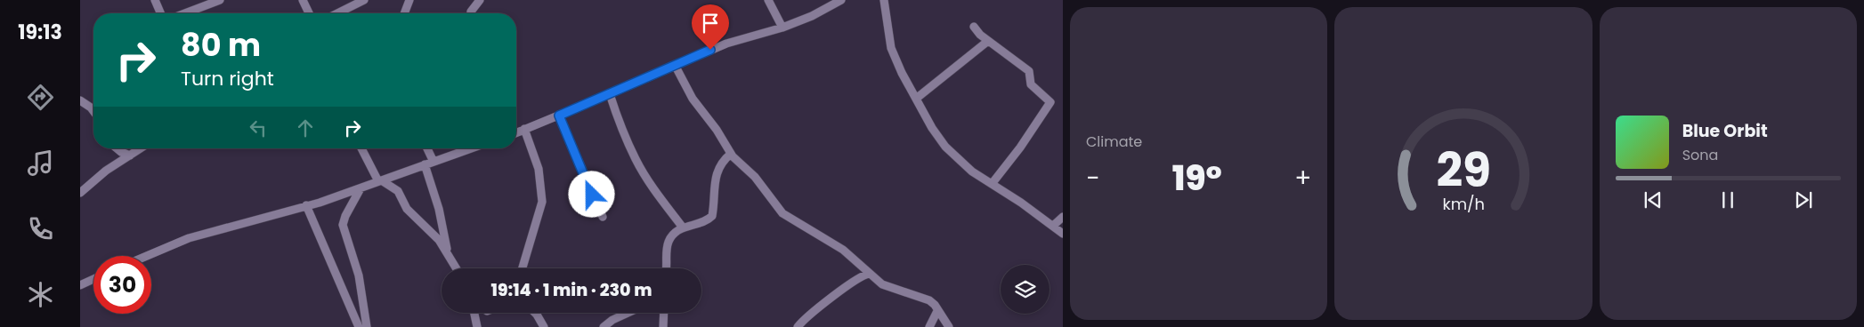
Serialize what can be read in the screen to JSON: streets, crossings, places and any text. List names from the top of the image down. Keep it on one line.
{"page":{"tabs":"19:13","tile":"Climate","turn":["80 m","Turn right"],"song":["Blue Orbit","Sona"],"heat":["−","19°","+"],"limit":"30","trip":"19:14 · 1 min · 230 m","gauge":["29","km/h"]}}
